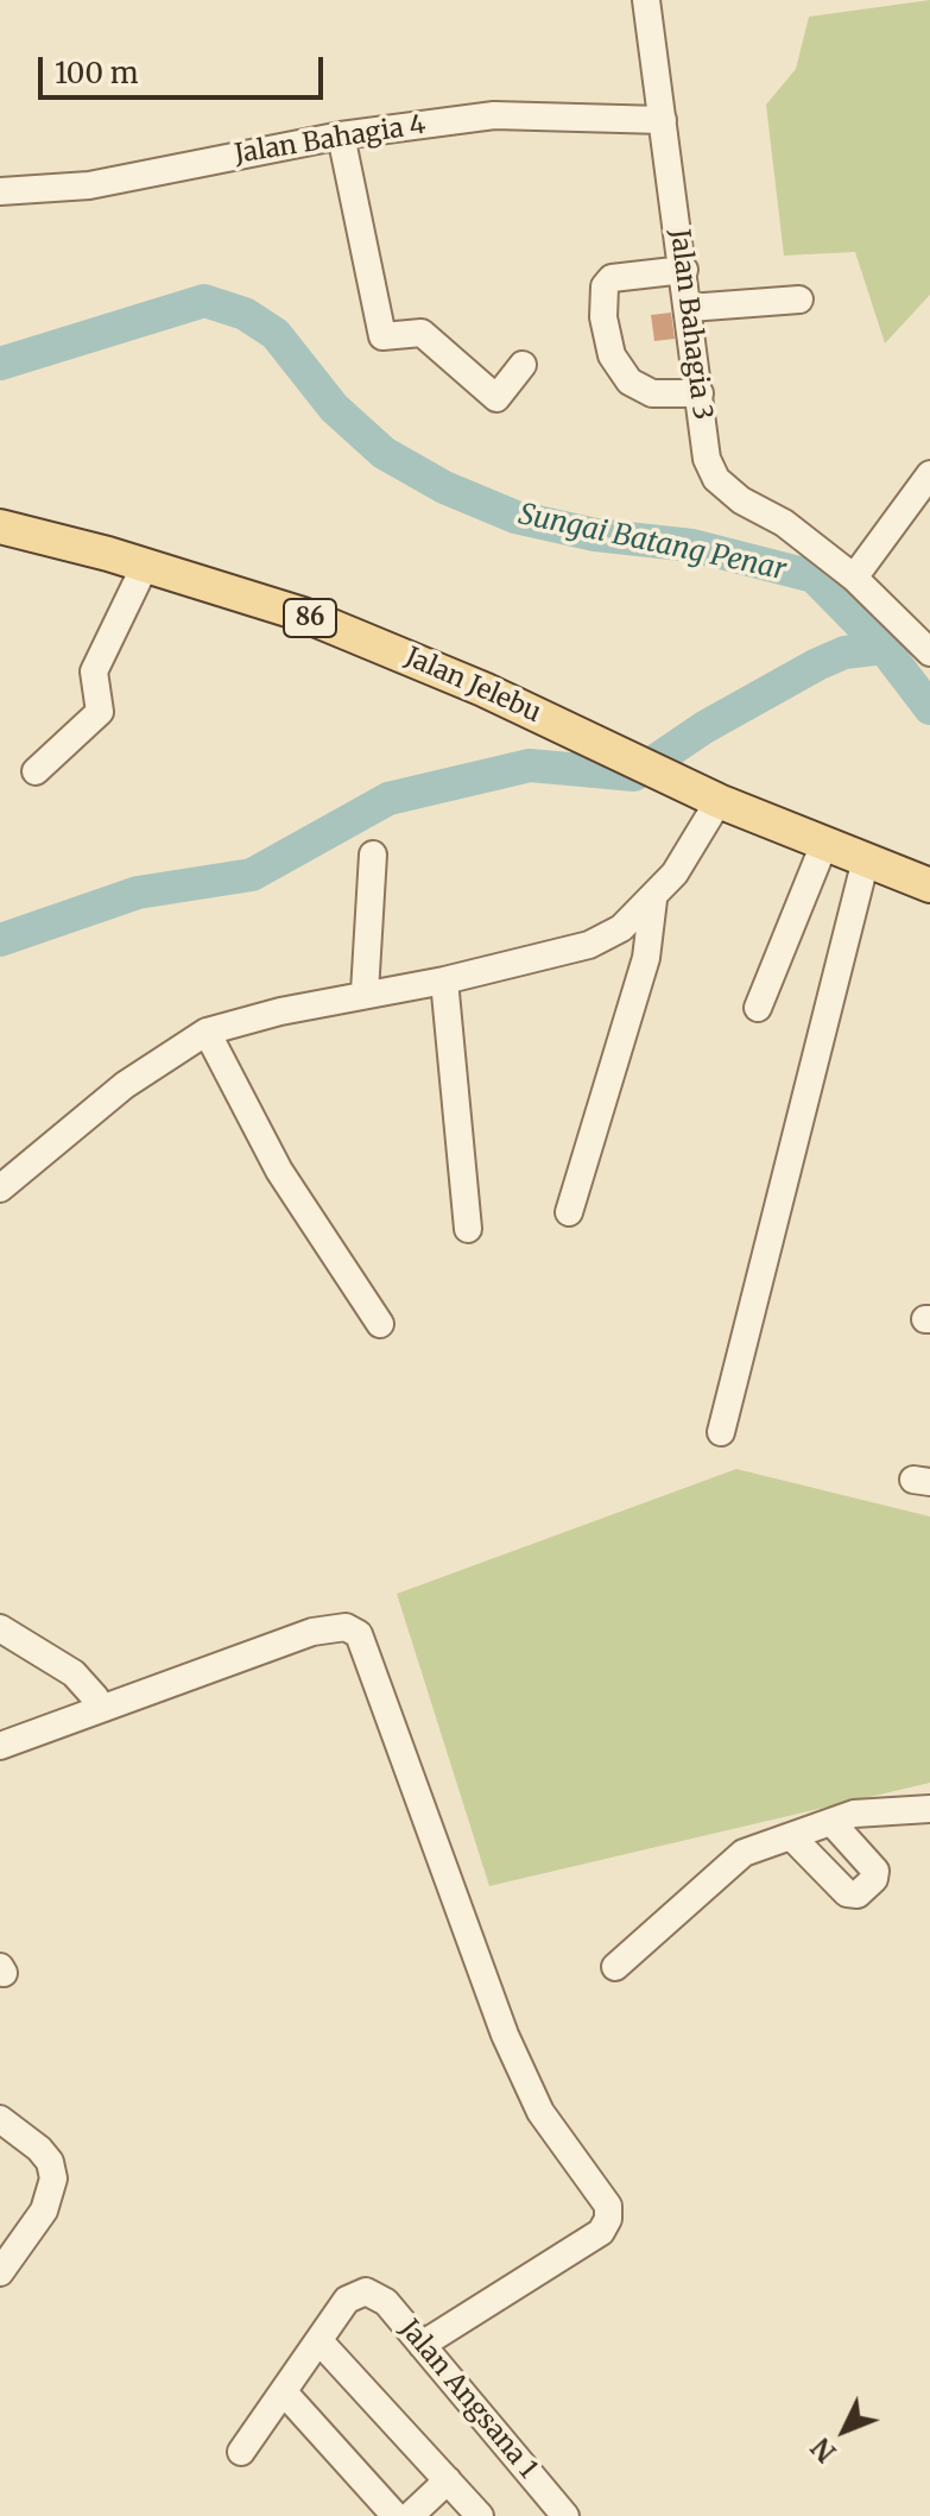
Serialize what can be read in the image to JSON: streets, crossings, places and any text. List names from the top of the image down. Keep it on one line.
{"streets":{"main road":["86","Jalan Jelebu"],"street":["Jalan Bahagia 4","Jalan Bahagia 3","Jalan Angsana 1"]},"crossings":[["Jalan Bahagia 4","Jalan Bahagia 3"]],"water":["Sungai Batang Penar"],"scale_bar":"100 m","north":"bottom left"}
